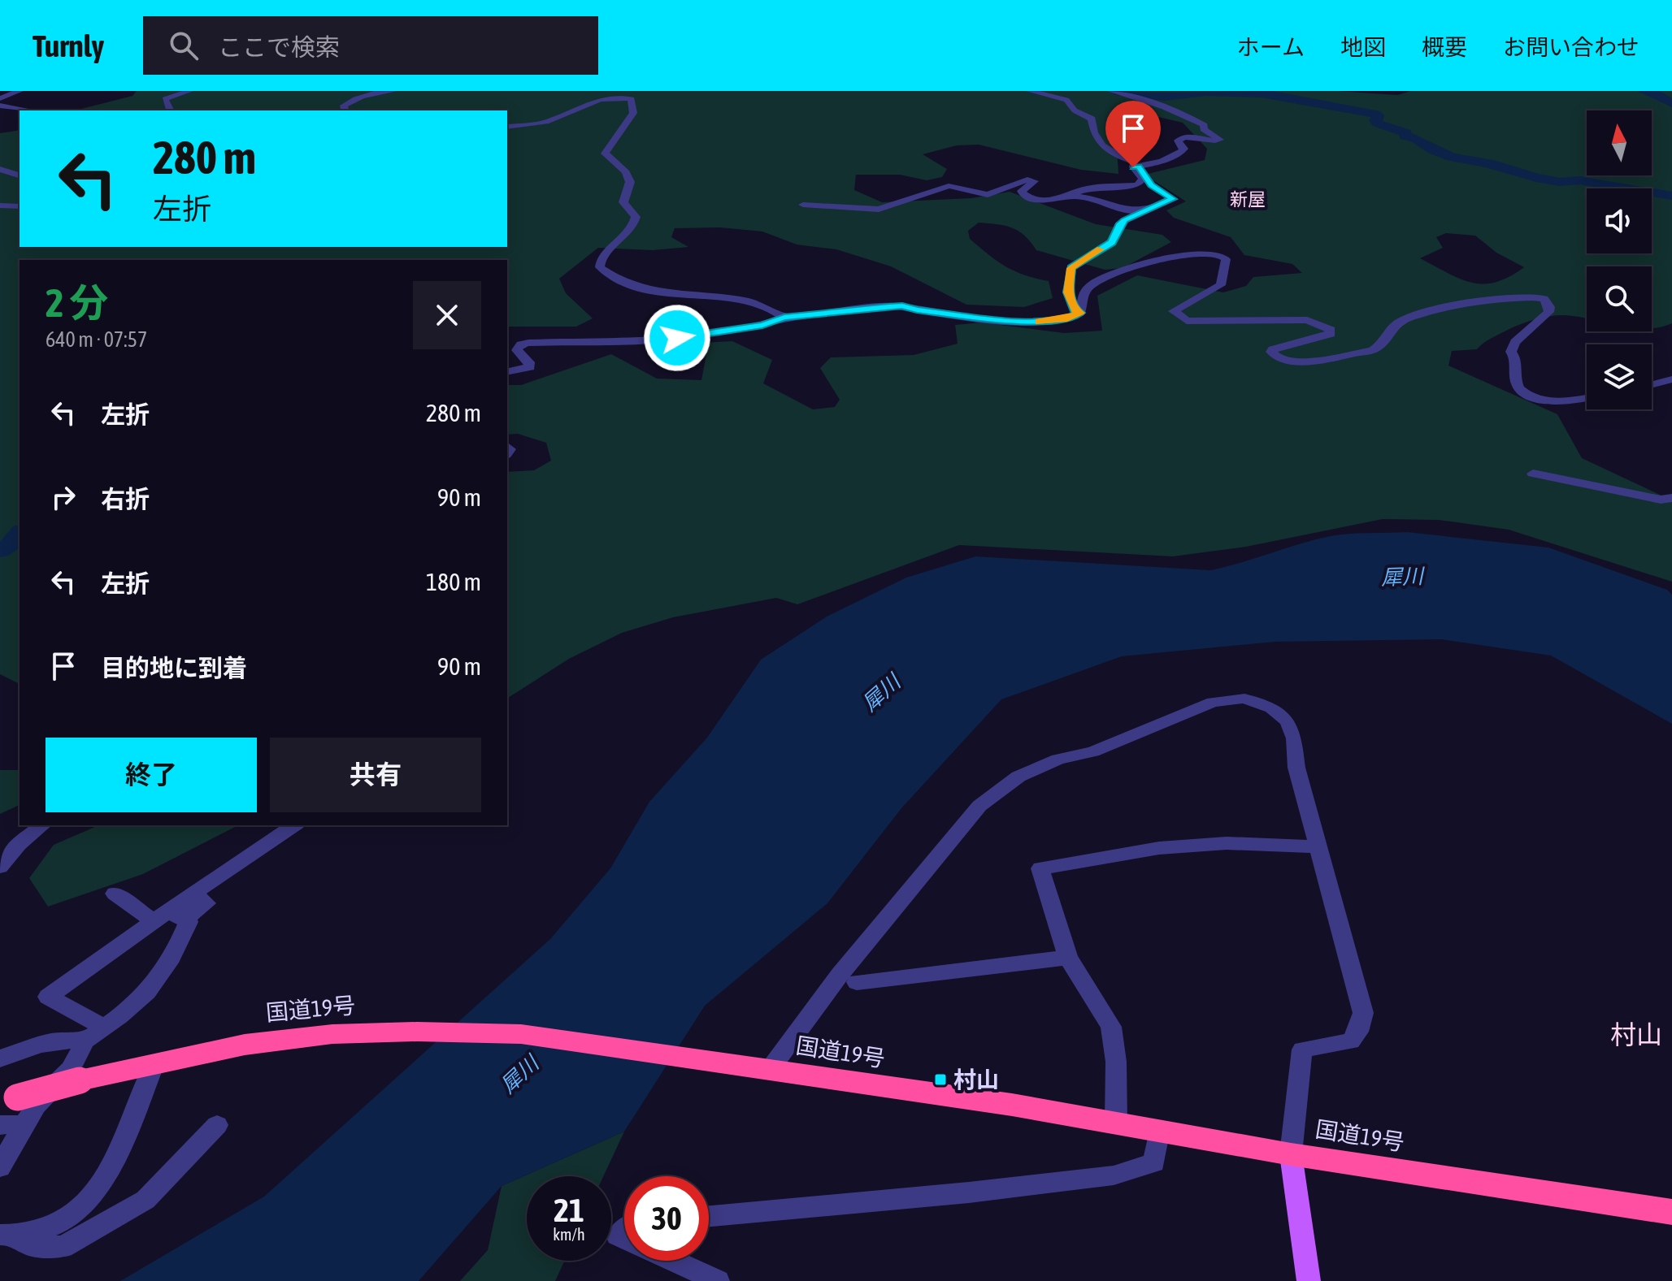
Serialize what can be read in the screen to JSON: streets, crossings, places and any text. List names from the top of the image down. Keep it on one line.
{"streets":{"highway":["国道19号"]},"districts":["新屋","村山"],"water":["犀川"],"places":{"transit":["村山"]},"north":"top","page":{"header":"Turnly","search":"ここで検索","nav":["ホーム","地図","概要","お問い合わせ"],"turn":["280 m","左折"],"heading":["2 分","640 m · 07:57"],"list":[{"name":"左折","value":"280 m"},{"name":"右折","value":"90 m"},{"name":"左折","value":"180 m"},{"name":"目的地に到着","value":"90 m"}],"buttons":["終了","共有"],"speed":"21 km/h","limit":"30"}}
